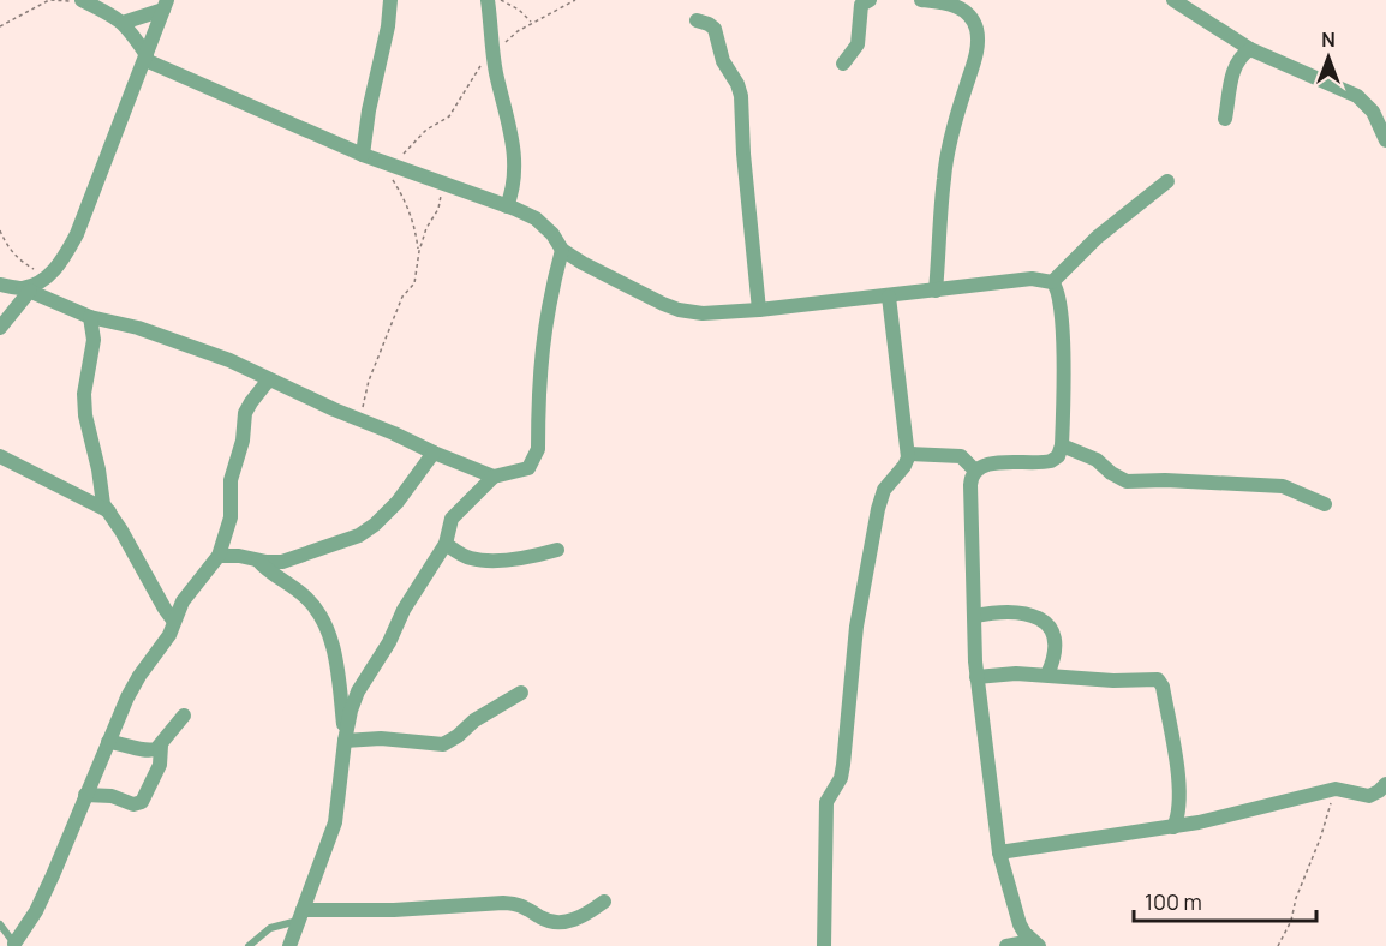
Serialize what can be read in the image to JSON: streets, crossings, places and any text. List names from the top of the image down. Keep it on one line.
{"scale_bar":"100 m","north":"top"}
